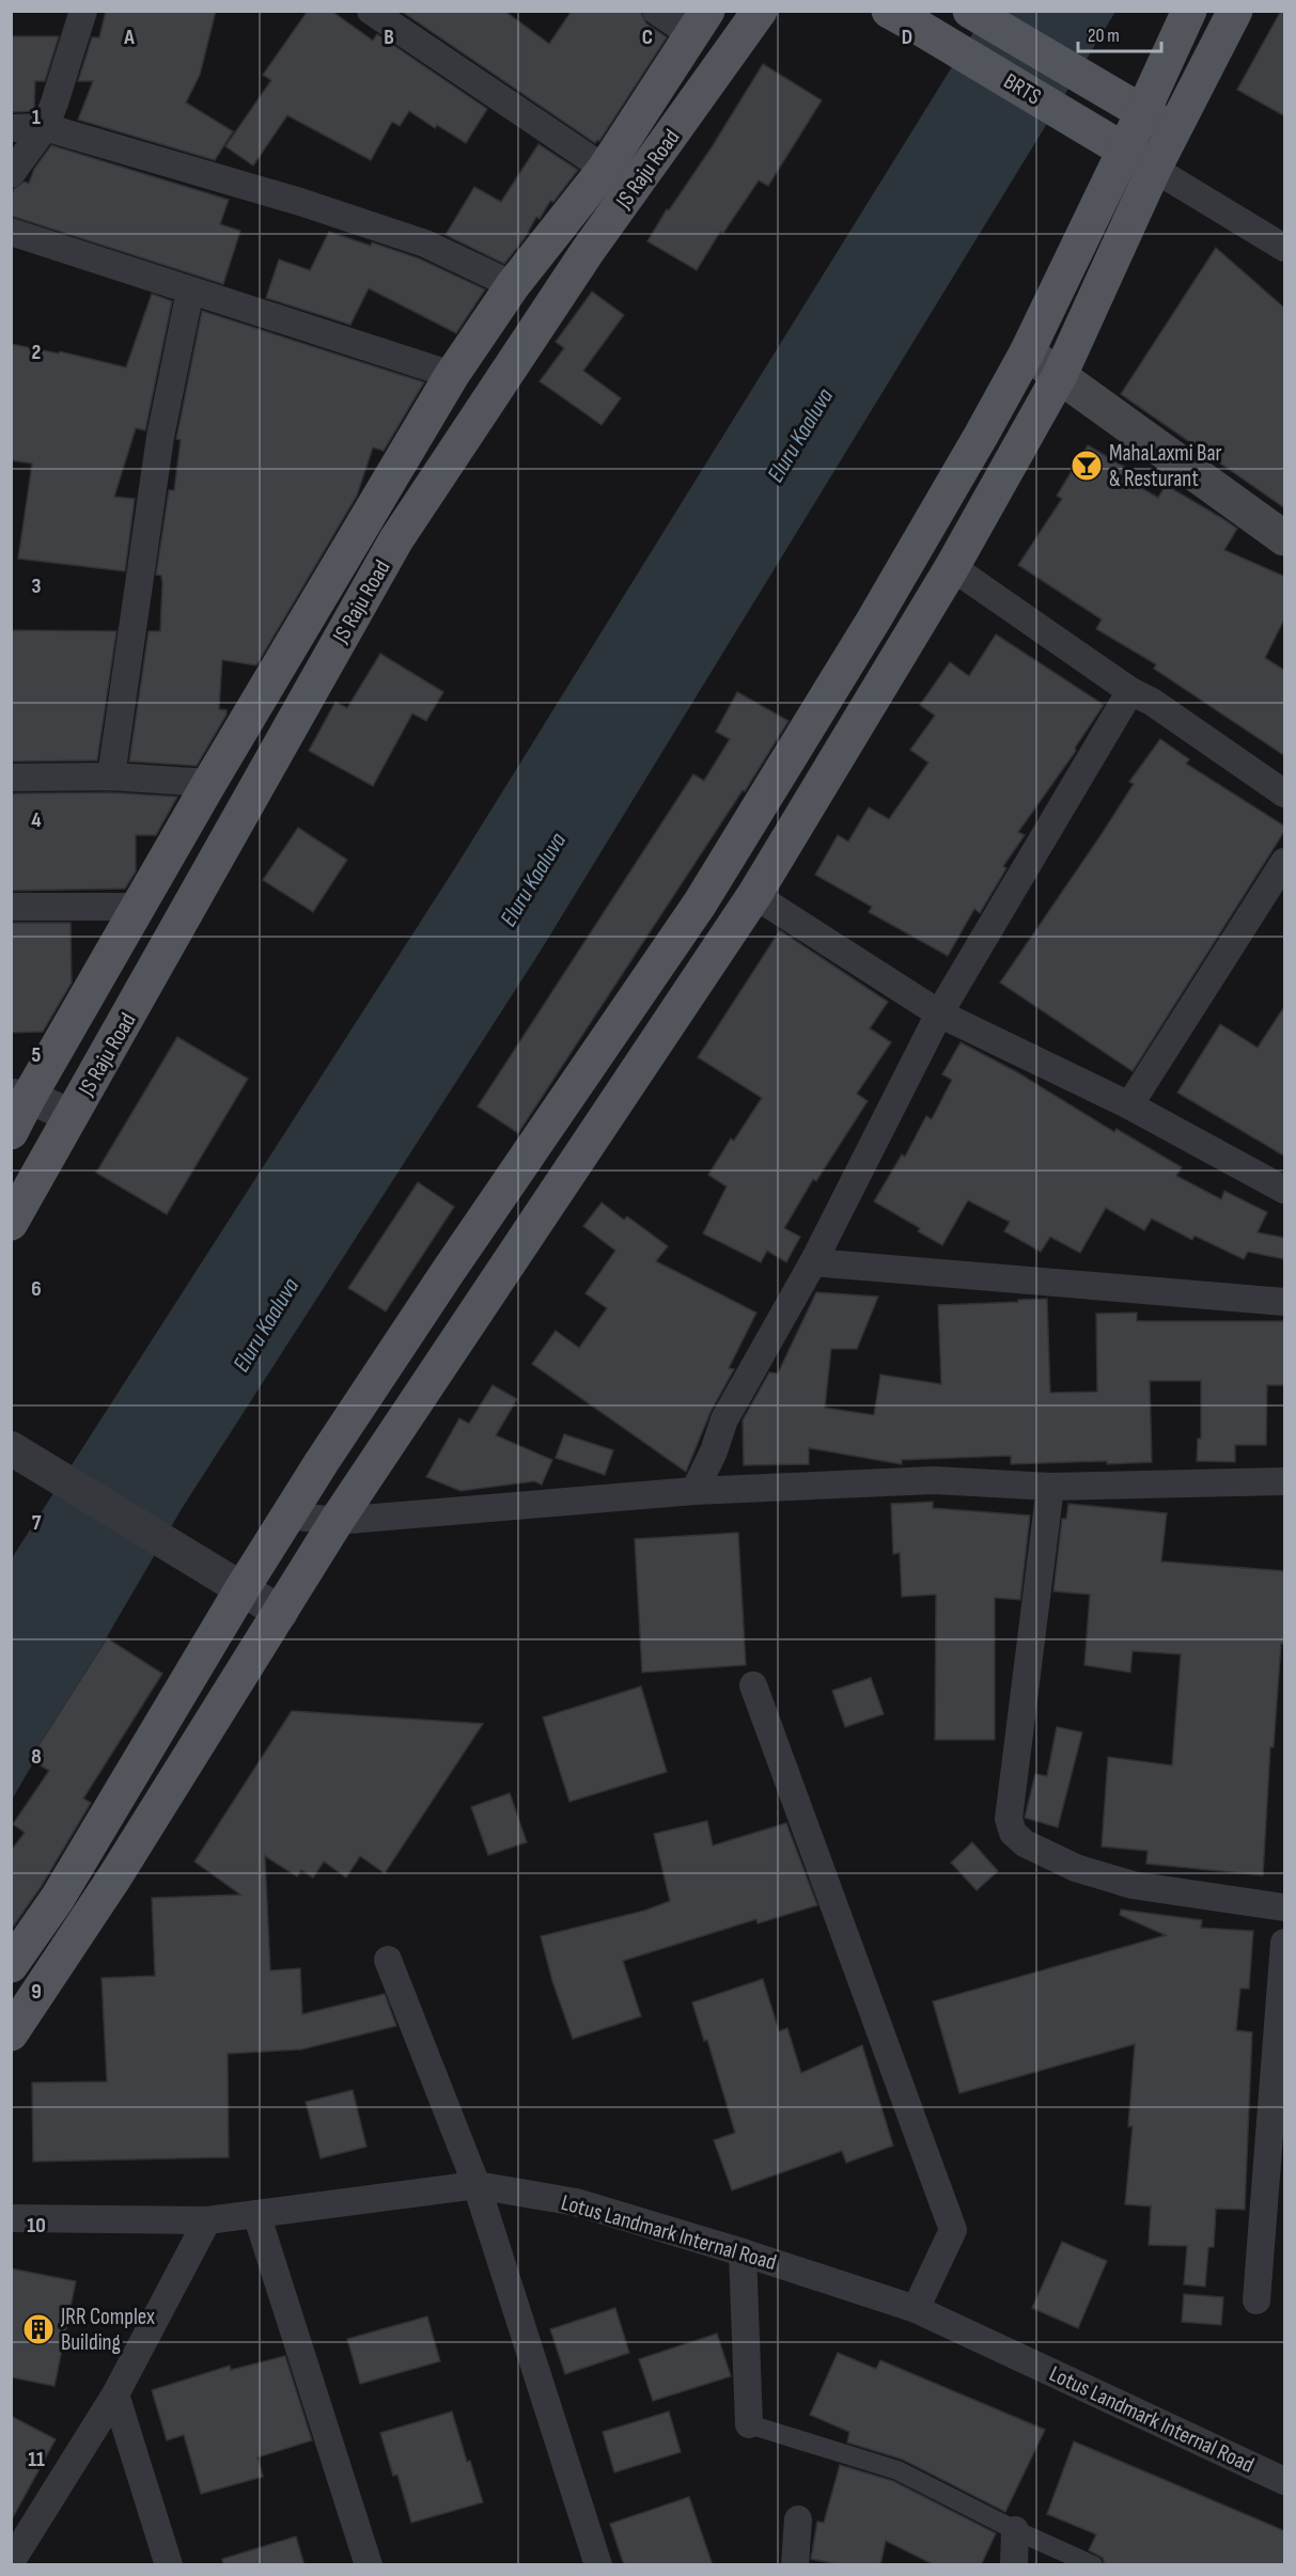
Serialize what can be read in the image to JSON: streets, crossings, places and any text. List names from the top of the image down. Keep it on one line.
{"streets":{"main road":["BRTS","JS Raju Road"],"street":["Lotus Landmark Internal Road"]},"water":["Eluru Kaaluva"],"places":{"bar":["MahaLaxmi Bar & Resturant"],"building":["JRR Complex Building"]},"scale_bar":"20 m","grid":{"columns":["A","B","C","D"],"rows":["1","2","3","4","5","6","7","8","9","10","11"]}}
